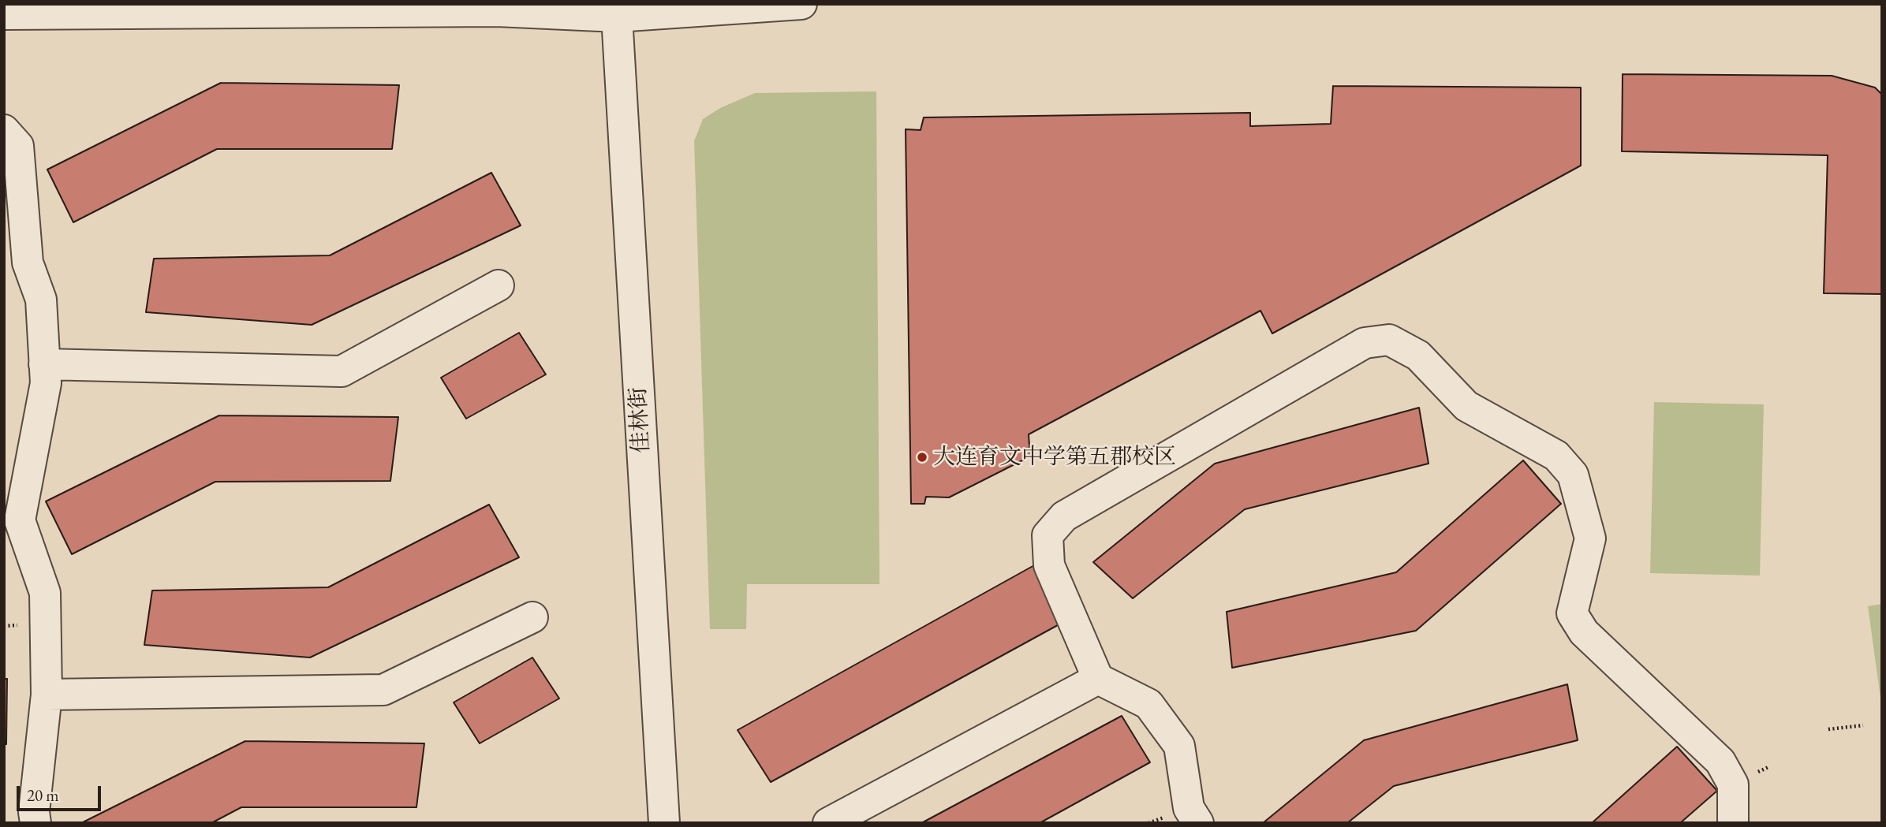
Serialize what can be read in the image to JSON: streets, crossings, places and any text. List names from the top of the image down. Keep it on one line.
{"streets":{"street":["佳林街"]},"places":["大连育文中学第五郡校区"],"scale_bar":"20 m"}
